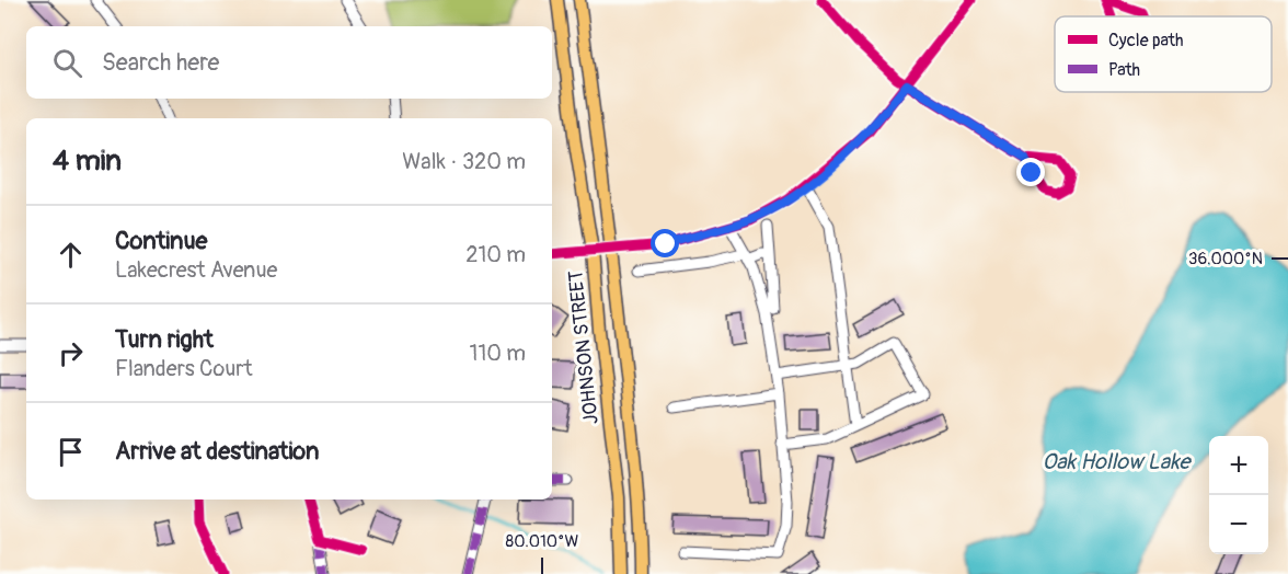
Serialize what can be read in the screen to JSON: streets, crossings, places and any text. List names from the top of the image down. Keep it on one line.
{"streets":{"main road":["JOHNSON STREET"]},"water":["Oak Hollow Lake"],"legend":["Cycle path","Path"],"page":{"search":"Search here","heading":["4 min","Walk · 320 m"],"list":[["Continue","Lakecrest Avenue","210 m"],["Turn right","Flanders Court","110 m"],"Arrive at destination"],"map_buttons":["+","−"]},"coordinates":["36.000°N","80.010°W"]}
